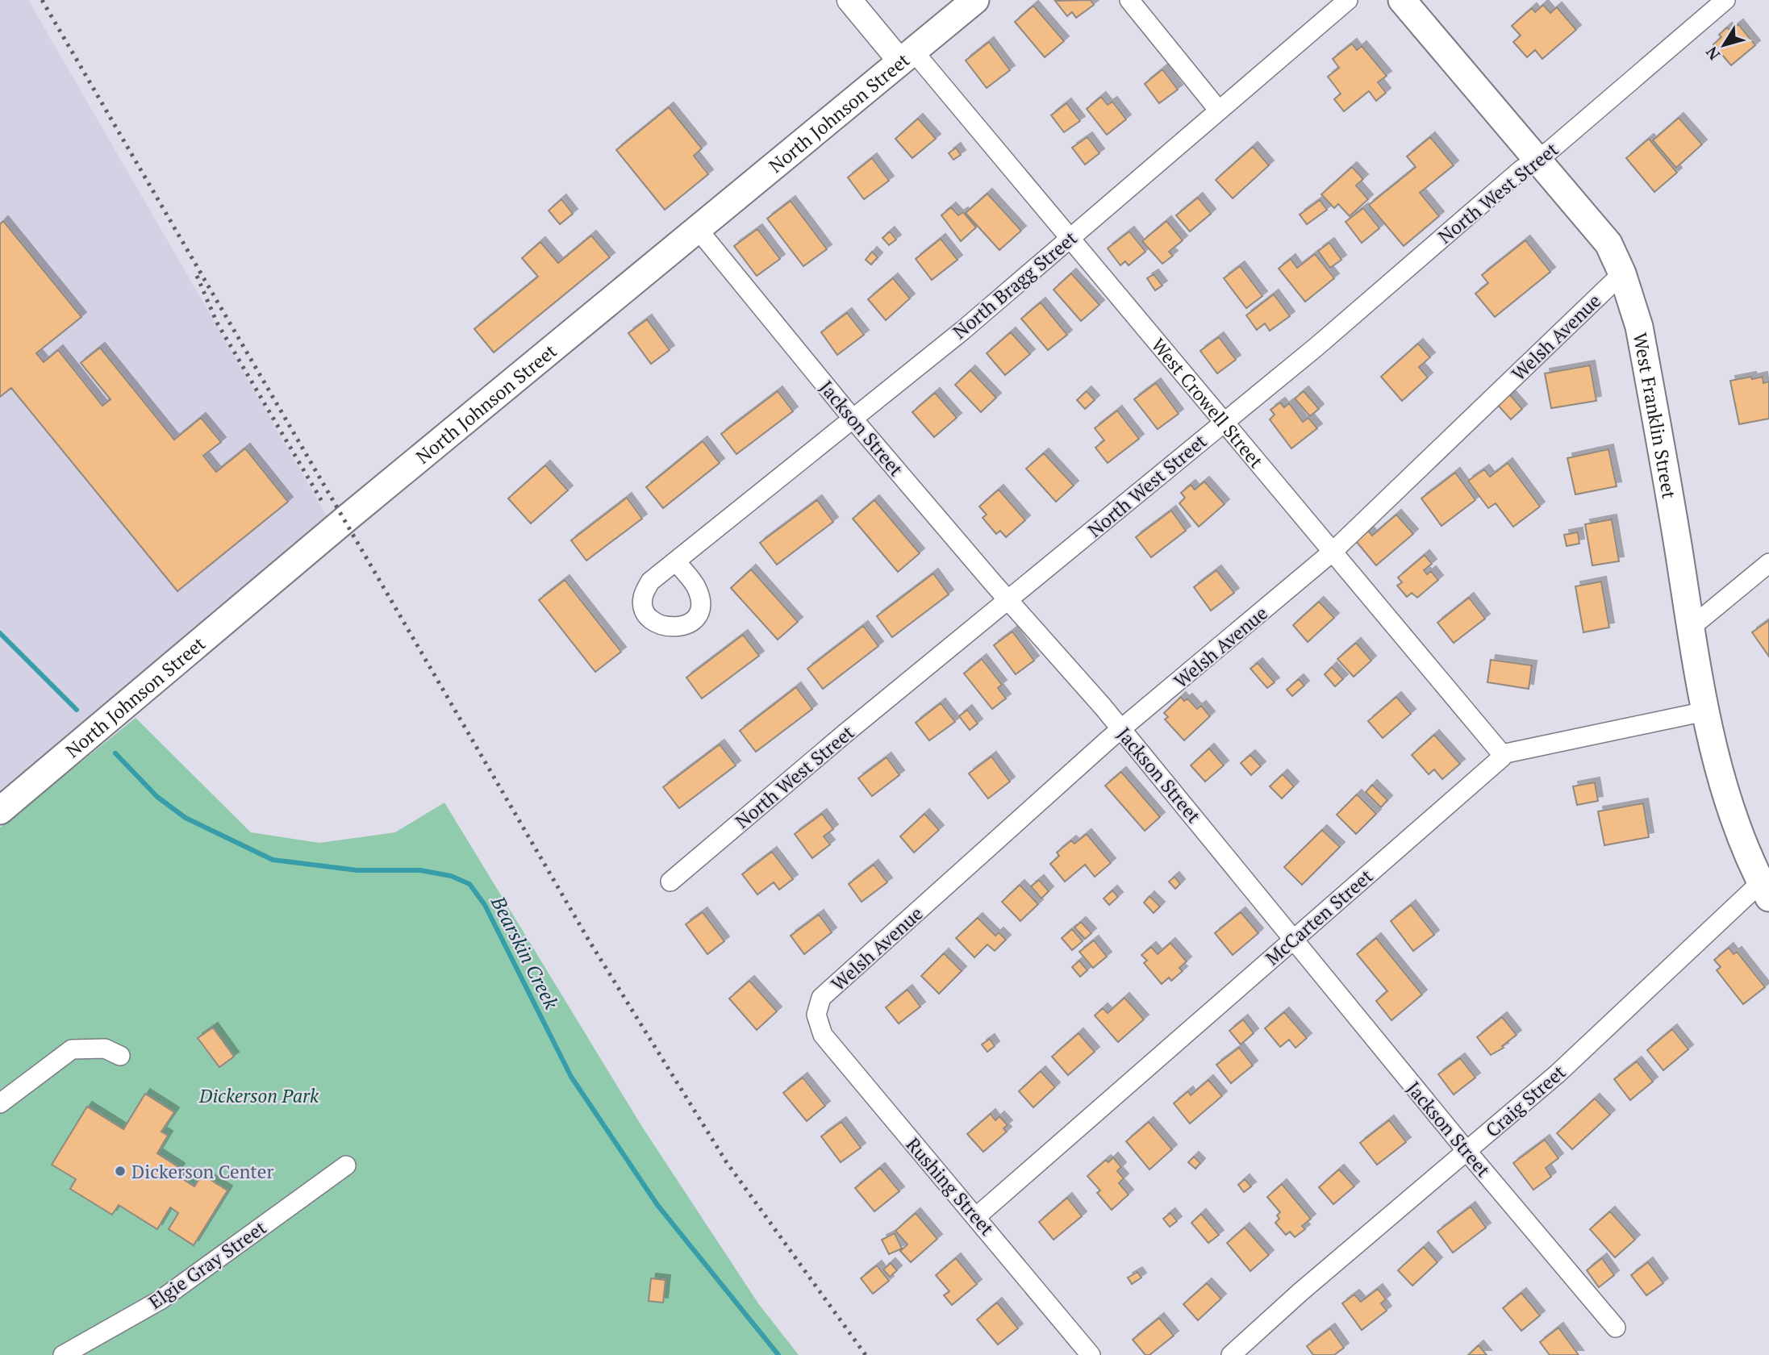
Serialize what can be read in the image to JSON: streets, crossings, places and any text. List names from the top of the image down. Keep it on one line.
{"streets":{"main road":["North Johnson Street","West Franklin Street"],"street":["North West Street","North Bragg Street","Welsh Avenue","West Crowell Street","Jackson Street","McCarten Street","Craig Street","Rushing Street","Elgie Gray Street"]},"crossings":[["North Johnson Street","West Crowell Street"],["North Johnson Street","Jackson Street"],["North West Street","West Crowell Street"],["North West Street","West Franklin Street"],["North West Street","Jackson Street"],["North Bragg Street","West Crowell Street"],["North Bragg Street","Jackson Street"],["Welsh Avenue","West Crowell Street"],["Welsh Avenue","West Franklin Street"],["Welsh Avenue","Jackson Street"],["Welsh Avenue","Rushing Street"],["West Crowell Street","McCarten Street"],["West Franklin Street","Craig Street"],["Jackson Street","McCarten Street"],["Jackson Street","Craig Street"],["McCarten Street","Rushing Street"]],"water":["Bearskin Creek"],"parks":["Dickerson Park"],"places":["Dickerson Center"],"north":"bottom left"}
